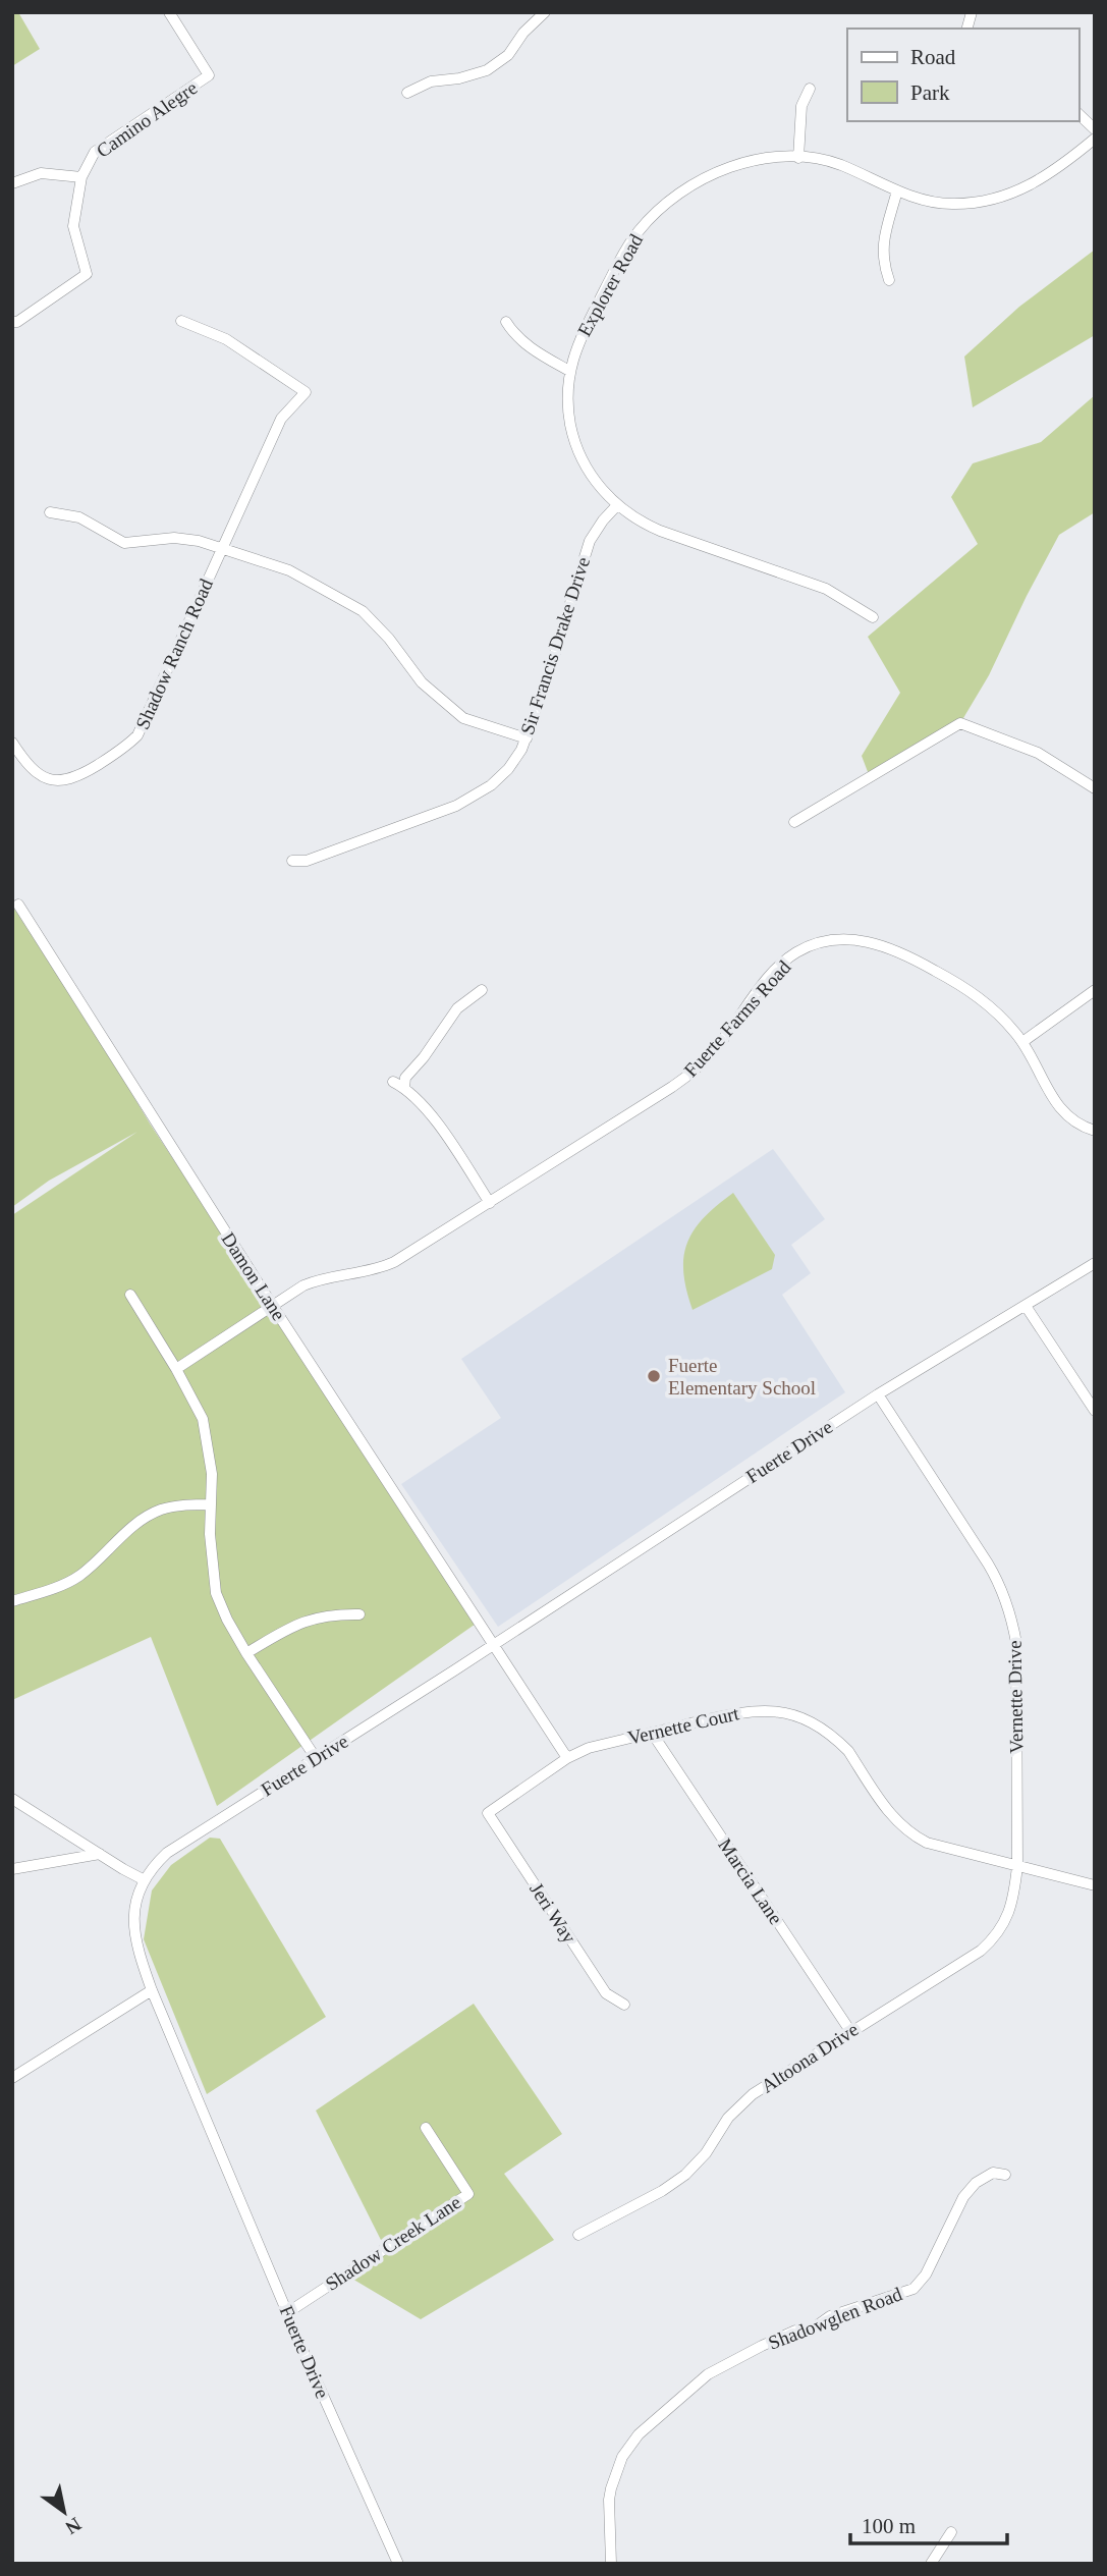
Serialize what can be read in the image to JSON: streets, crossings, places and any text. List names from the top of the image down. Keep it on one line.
{"streets":{"street":["Camino Alegre","Explorer Road","Sir Francis Drake Drive","Shadow Ranch Road","Fuerte Farms Road","Damon Lane","Fuerte Drive","Vernette Drive","Vernette Court","Marcia Lane","Jeri Way","Altoona Drive","Shadow Creek Lane","Shadowglen Road"]},"crossings":[["Explorer Road","Sir Francis Drake Drive"],["Fuerte Farms Road","Damon Lane"],["Damon Lane","Fuerte Drive"],["Fuerte Drive","Vernette Drive"],["Fuerte Drive","Shadow Creek Lane"],["Vernette Drive","Vernette Court"],["Vernette Drive","Altoona Drive"],["Vernette Court","Marcia Lane"],["Vernette Court","Jeri Way"],["Vernette Court","Altoona Drive"],["Marcia Lane","Altoona Drive"]],"places":["Fuerte Elementary School"],"legend":["Road","Park"],"scale_bar":"100 m","north":"bottom right"}
